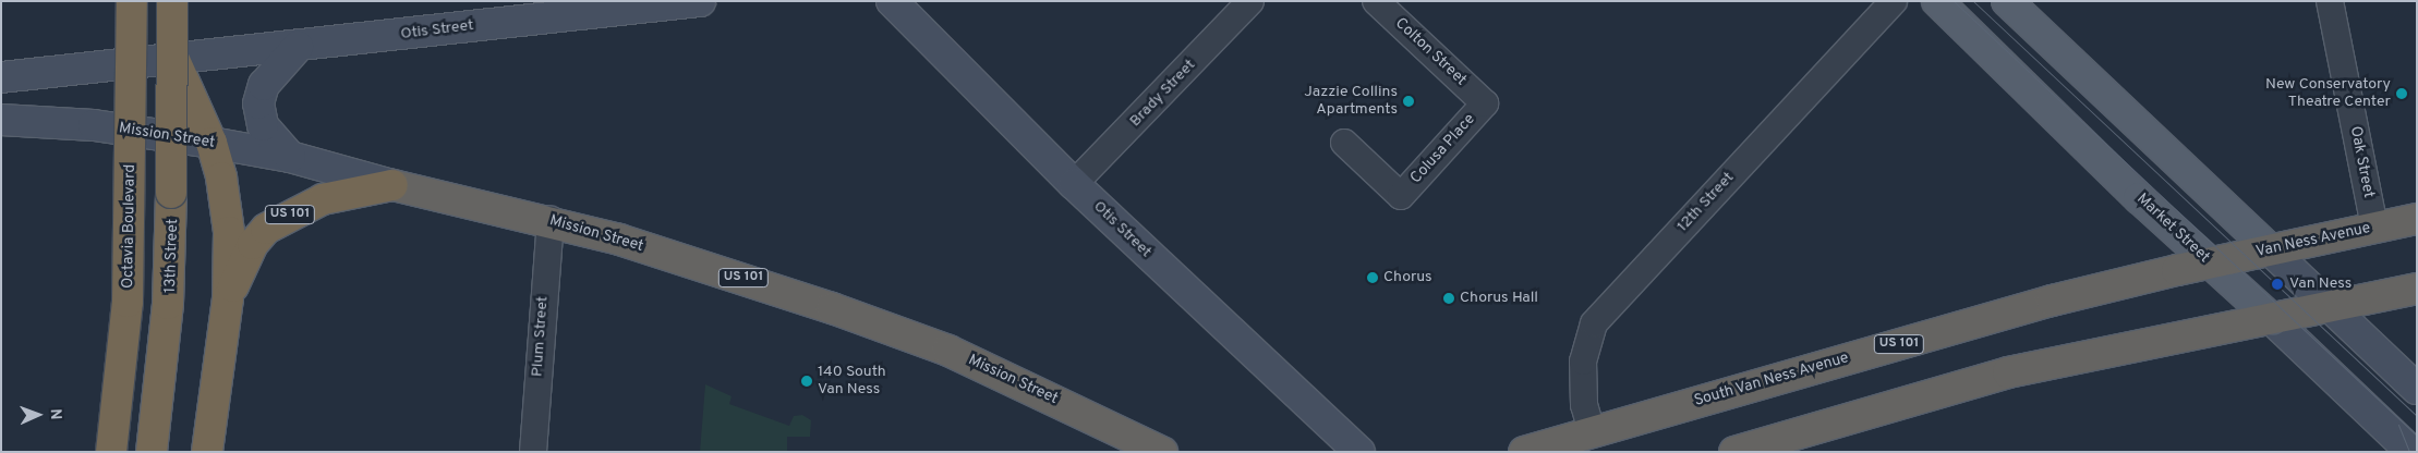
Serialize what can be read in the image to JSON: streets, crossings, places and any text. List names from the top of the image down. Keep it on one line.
{"streets":{"highway":["Mission Street","US 101","Octavia Boulevard","Van Ness Avenue","South Van Ness Avenue"],"main road":["Otis Street","Market Street","13th Street"],"street":["Colton Street","Brady Street","Colusa Place","Oak Street","12th Street","Plum Street"]},"crossings":[["Otis Street","Brady Street"],["Otis Street","13th Street"],["Colton Street","Colusa Place"],["Mission Street","US 101"],["Mission Street","13th Street"],["Mission Street","Plum Street"],["Oak Street","Van Ness Avenue"],["12th Street","South Van Ness Avenue"],["Market Street","Van Ness Avenue"],["Market Street","South Van Ness Avenue"],["Van Ness Avenue","South Van Ness Avenue"]],"places":["New Conservatory Theatre Center","Jazzie Collins Apartments","Chorus","Van Ness","Chorus Hall","140 South Van Ness"],"north":"right"}
